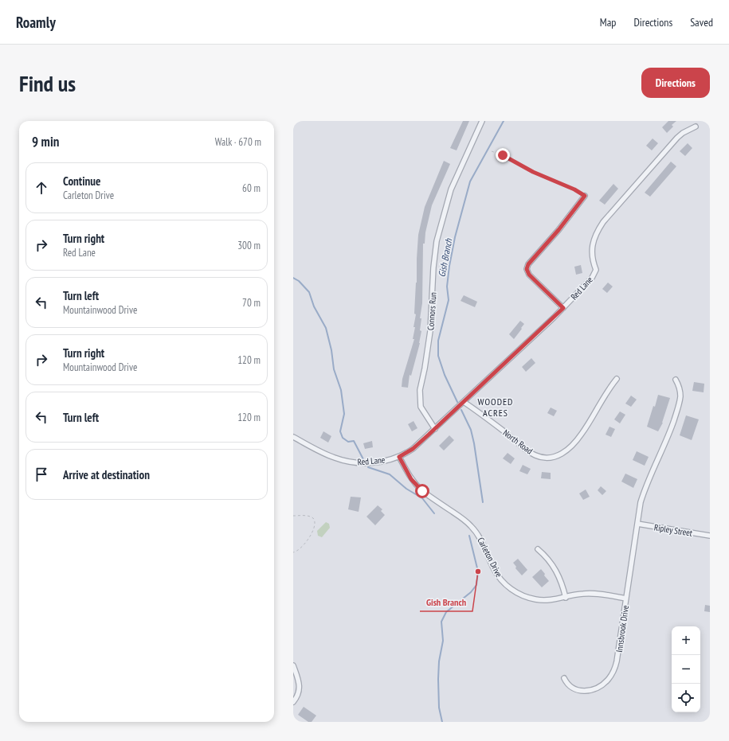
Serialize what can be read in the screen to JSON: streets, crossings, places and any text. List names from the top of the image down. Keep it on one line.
{"streets":{"street":["Red Lane","Connors Run","North Road","Ripley Street","Carleton Drive","Innsbrook Drive"]},"crossings":[["Red Lane","Connors Run"],["Red Lane","North Road"],["Red Lane","Carleton Drive"],["Ripley Street","Innsbrook Drive"],["Carleton Drive","Innsbrook Drive"]],"districts":["WOODED ACRES"],"water":["Gish Branch"],"places":["Gish Branch"],"page":{"header":"Roamly","nav":["Map","Directions","Saved"],"buttons":"Directions","title":"Find us","heading":["9 min","Walk · 670 m"],"list":[["Continue","Carleton Drive","60 m"],["Turn right","Red Lane","300 m"],["Turn left","Mountainwood Drive","70 m"],["Turn right","Mountainwood Drive","120 m"],["Turn left","120 m"],"Arrive at destination"],"map_buttons":["+","−"]}}
